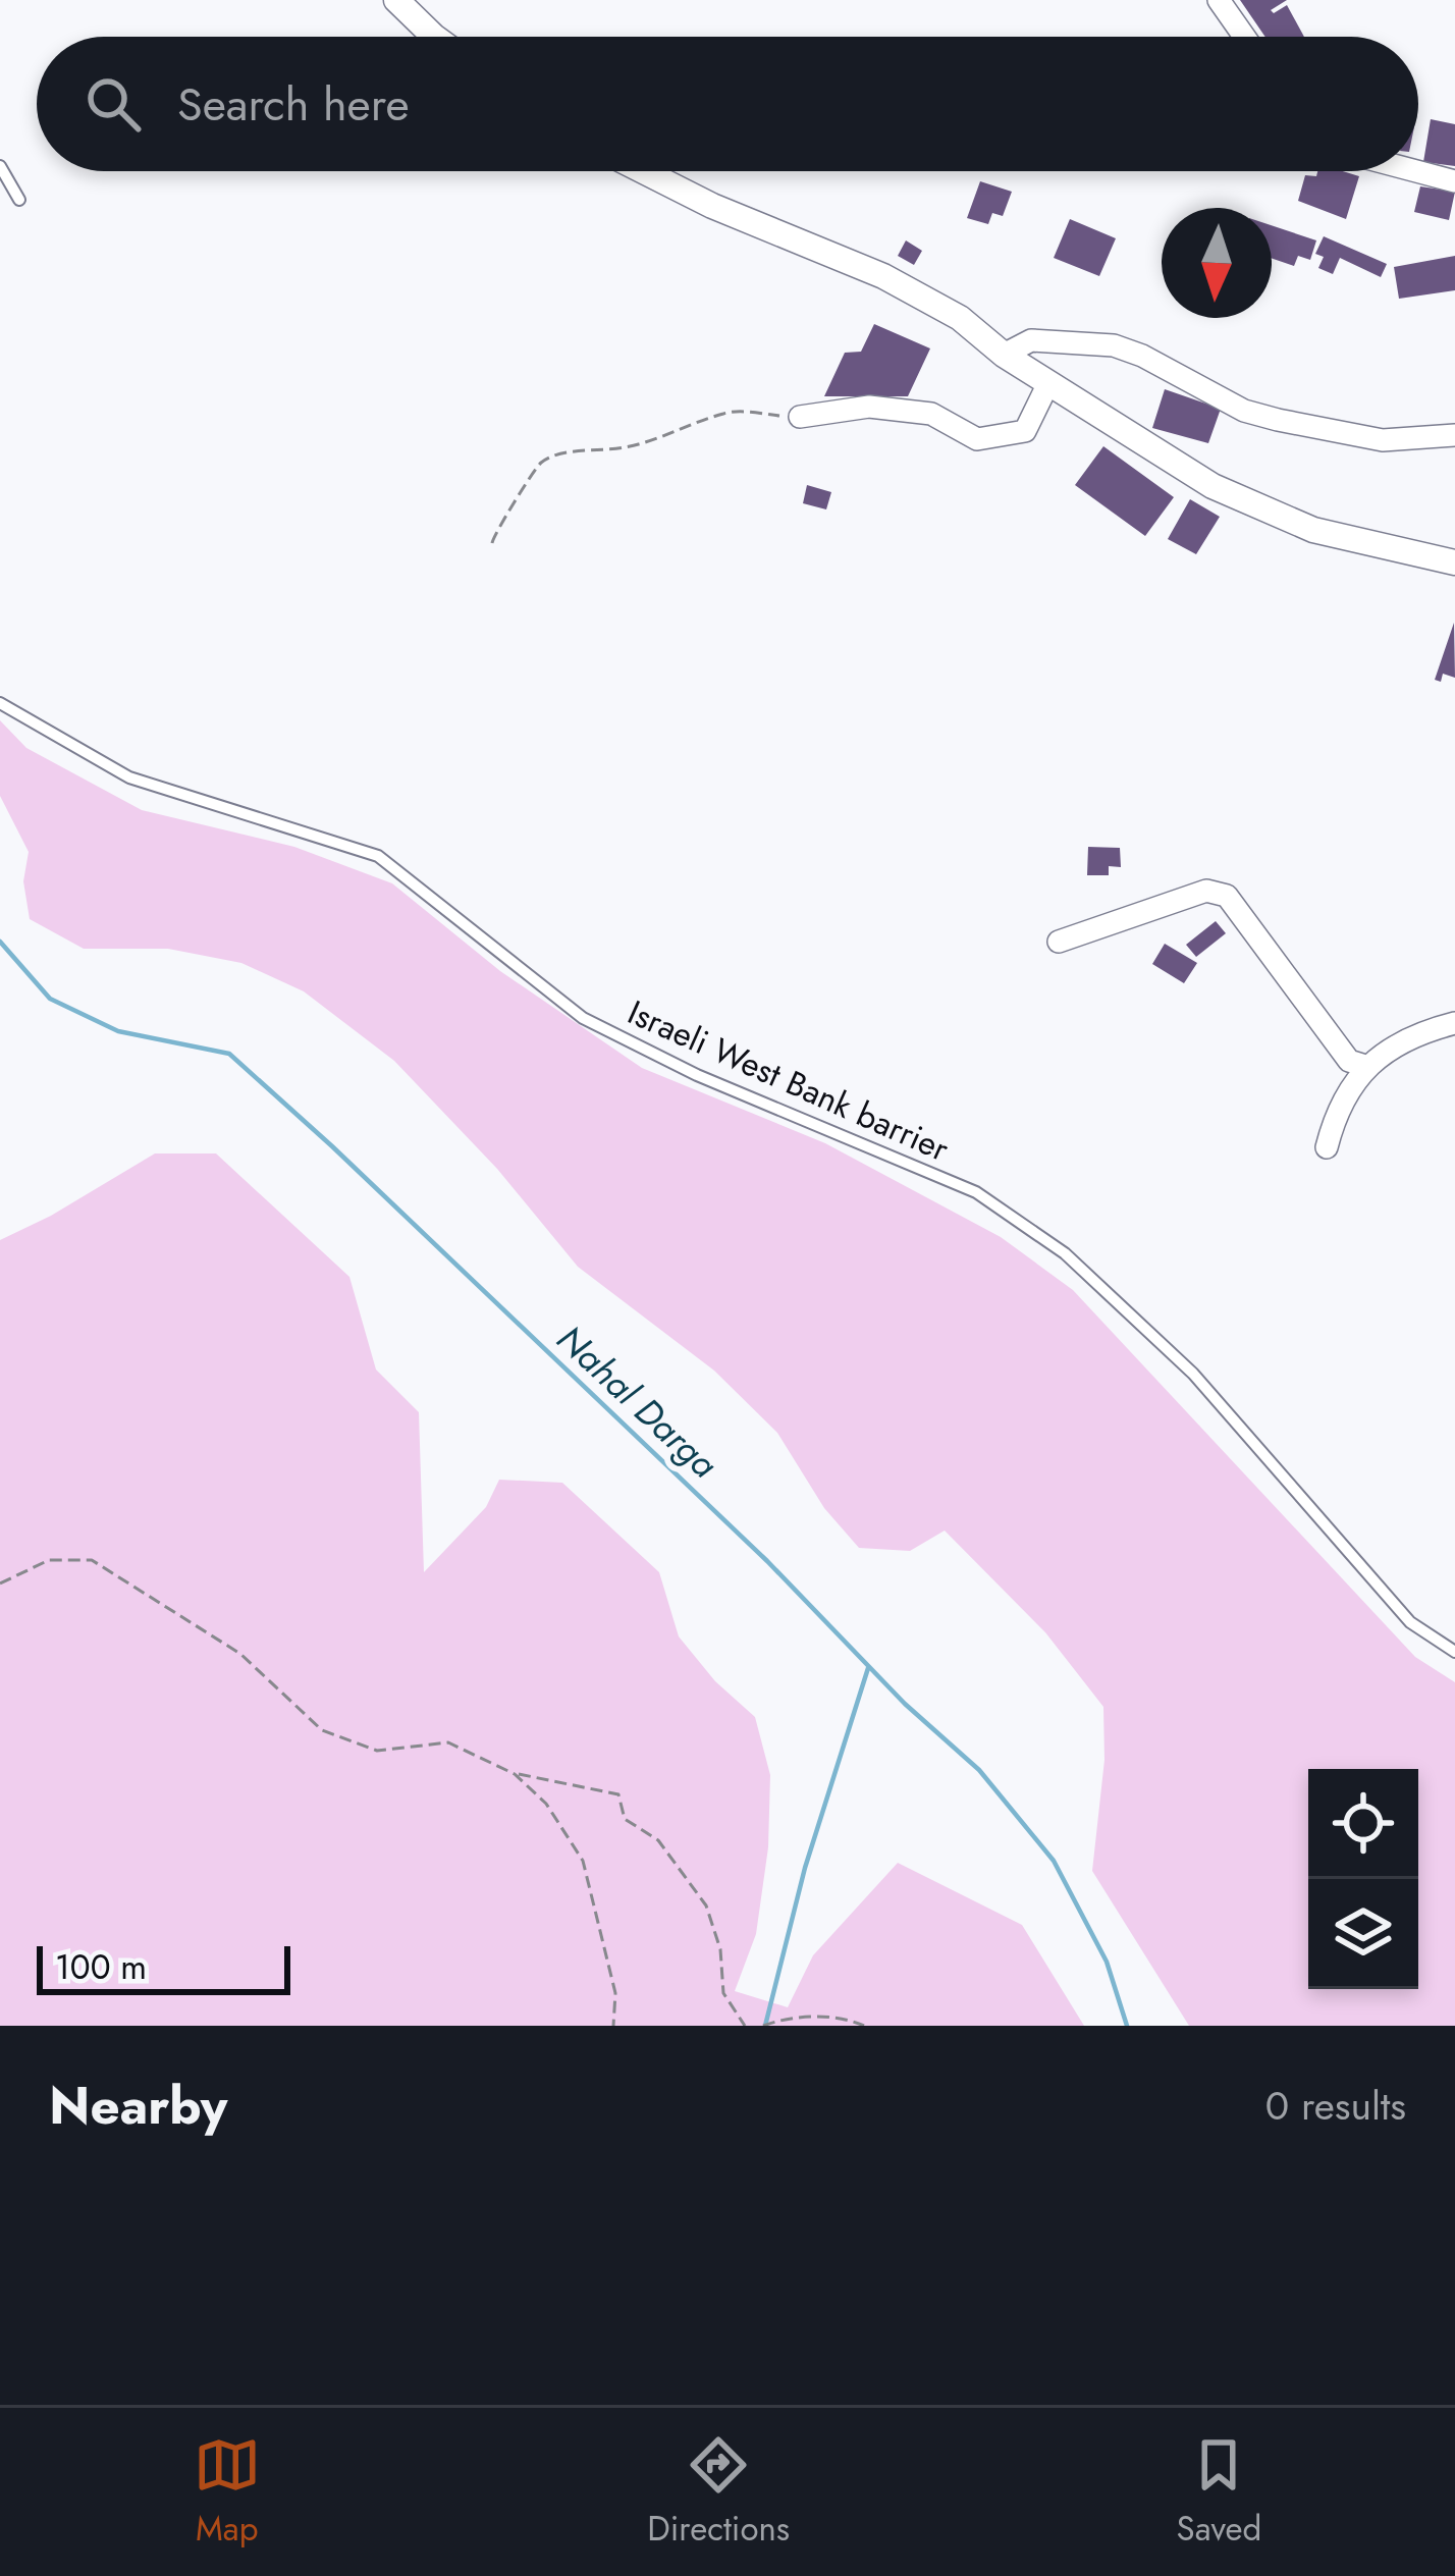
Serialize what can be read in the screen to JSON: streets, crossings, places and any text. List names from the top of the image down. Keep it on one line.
{"streets":{"lane":["Israeli West Bank barrier"]},"water":["Nahal Darga"],"scale_bar":"100 m","north":"bottom","page":{"search":"Search here","scale":"100 m","heading":["Nearby","0 results"],"nav":["Map","Directions","Saved"]}}
